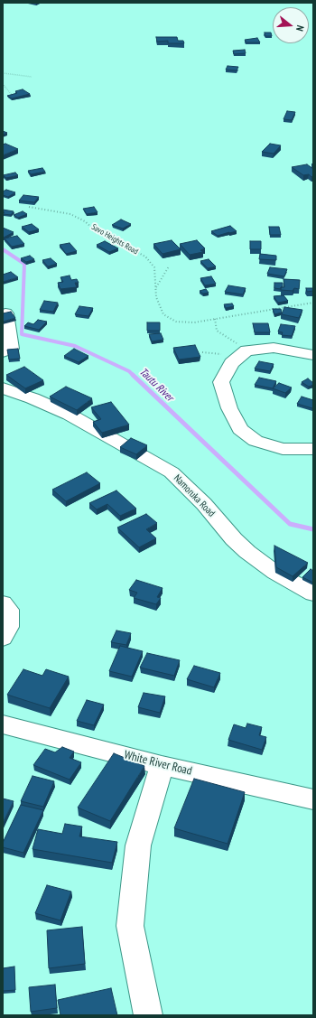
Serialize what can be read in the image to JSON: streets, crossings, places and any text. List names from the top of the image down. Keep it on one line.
{"streets":{"street":["Namoruka Road","White River Road"],"path":["Savo Heights Road"]},"water":["Tautu River"],"north":"right"}
